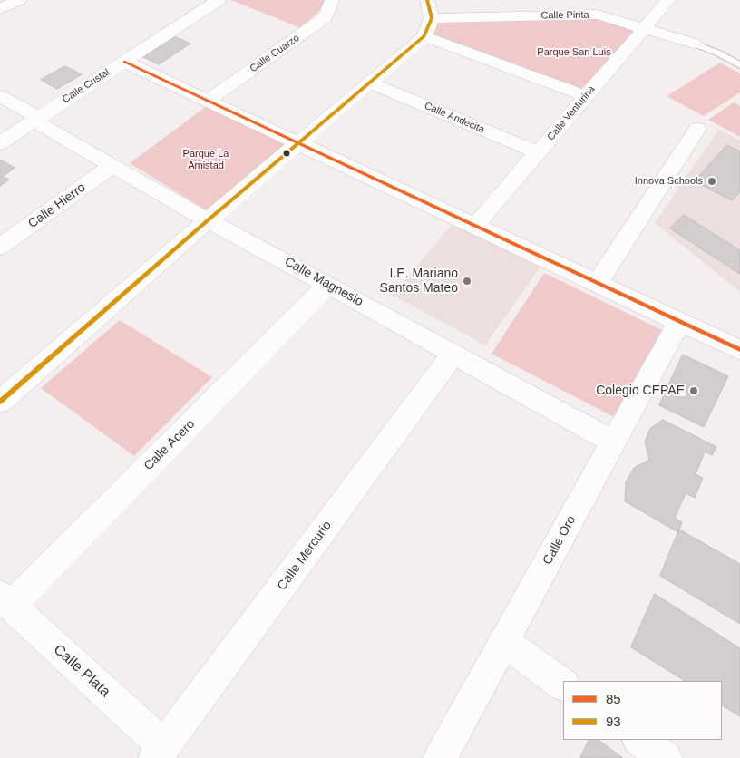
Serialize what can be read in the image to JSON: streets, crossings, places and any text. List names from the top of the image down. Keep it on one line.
{"streets":{"street":["Calle Pirita","Calle Cuarzo","Calle Cristal","Calle Venturina","Calle Andecita","Calle Hierro","Calle Magnesio","Calle Acero","Calle Oro","Calle Mercurio","Calle Plata"]},"crossings":[["Calle Pirita","Calle Venturina"],["Calle Cristal","Calle Magnesio"],["Calle Venturina","Calle Andecita"],["Calle Hierro","Calle Magnesio"],["Calle Magnesio","Calle Acero"],["Calle Magnesio","Calle Oro"],["Calle Magnesio","Calle Mercurio"],["Calle Acero","Calle Plata"],["Calle Mercurio","Calle Plata"]],"parks":["Parque San Luis","Parque La Amistad"],"places":["Innova Schools","I.E. Mariano Santos Mateo","Colegio CEPAE"],"lines":["transit line 93","transit line 85"],"legend":["85","93"]}
